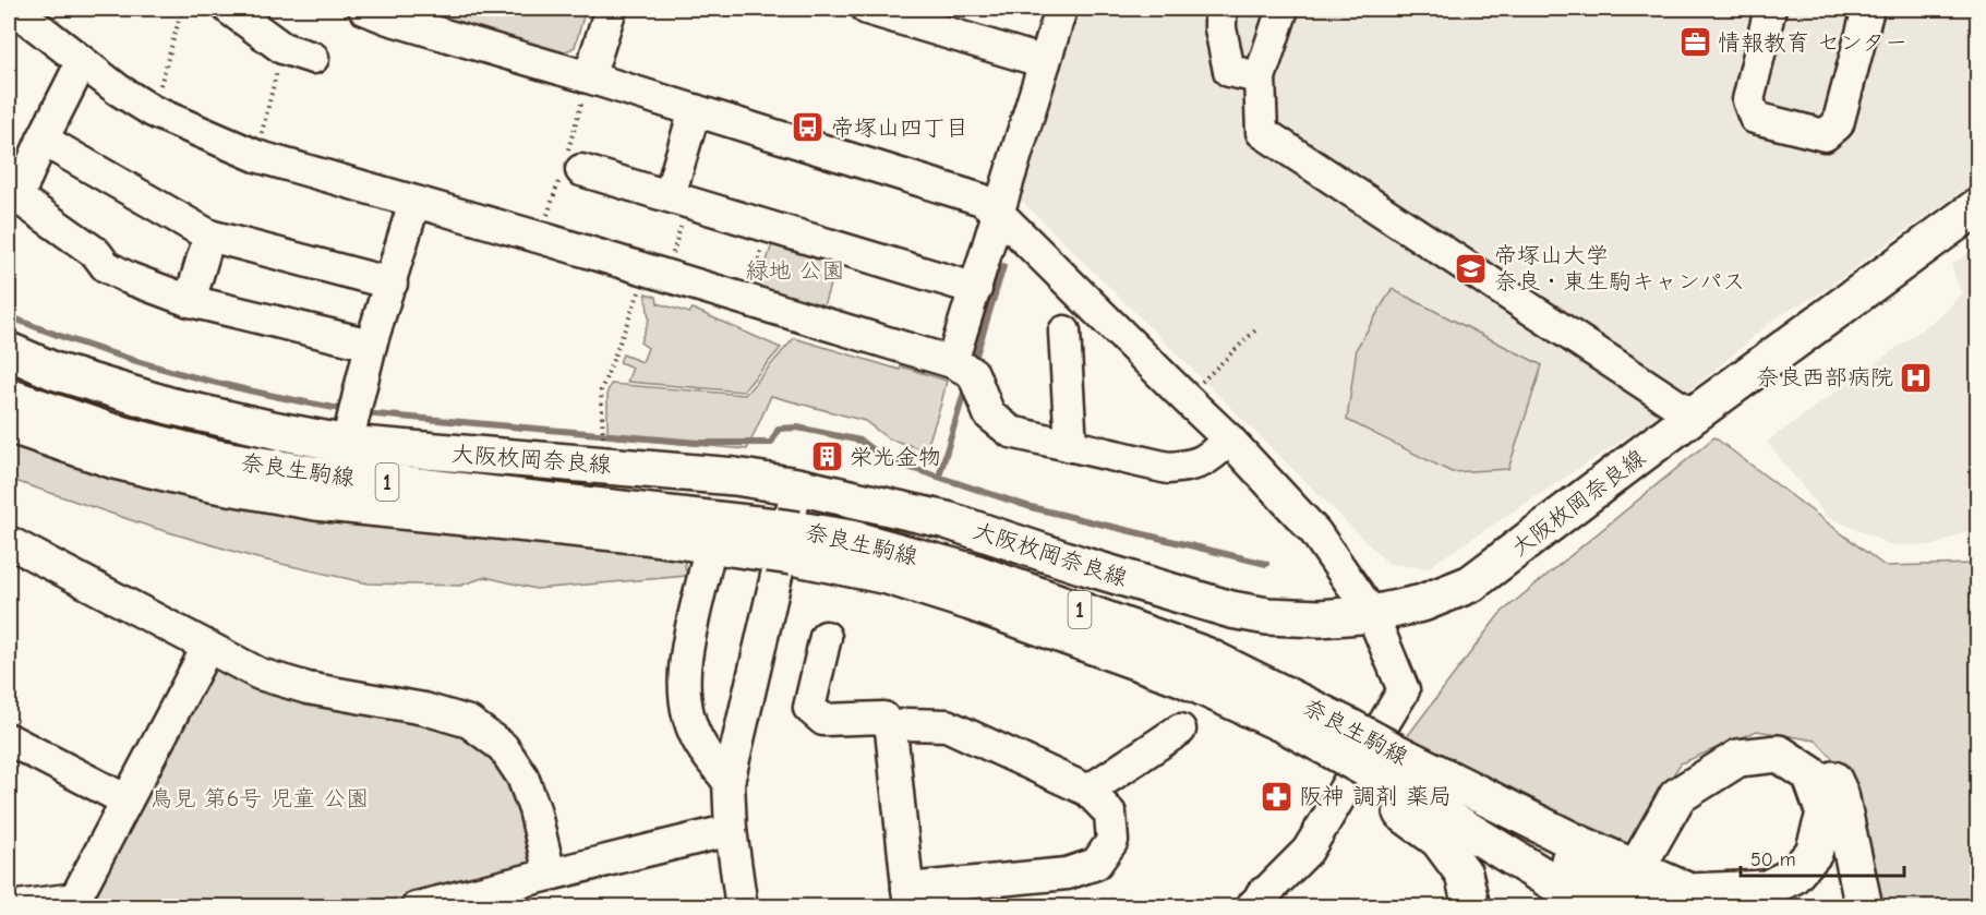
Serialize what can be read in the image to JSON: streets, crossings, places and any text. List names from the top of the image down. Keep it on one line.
{"streets":{"main road":["大阪枚岡奈良線","奈良生駒線","1"]},"parks":["緑地 公園","鳥見 第6号 児童 公園"],"places":{"office":["情報教育 センター"],"bus stop":["帝塚山四丁目"],"school or university":["帝塚山大学 奈良・東生駒キャンパス"],"hospital":["奈良西部病院"],"building":["栄光金物"],"pharmacy":["阪神 調剤 薬局"]},"scale_bar":"50 m"}
